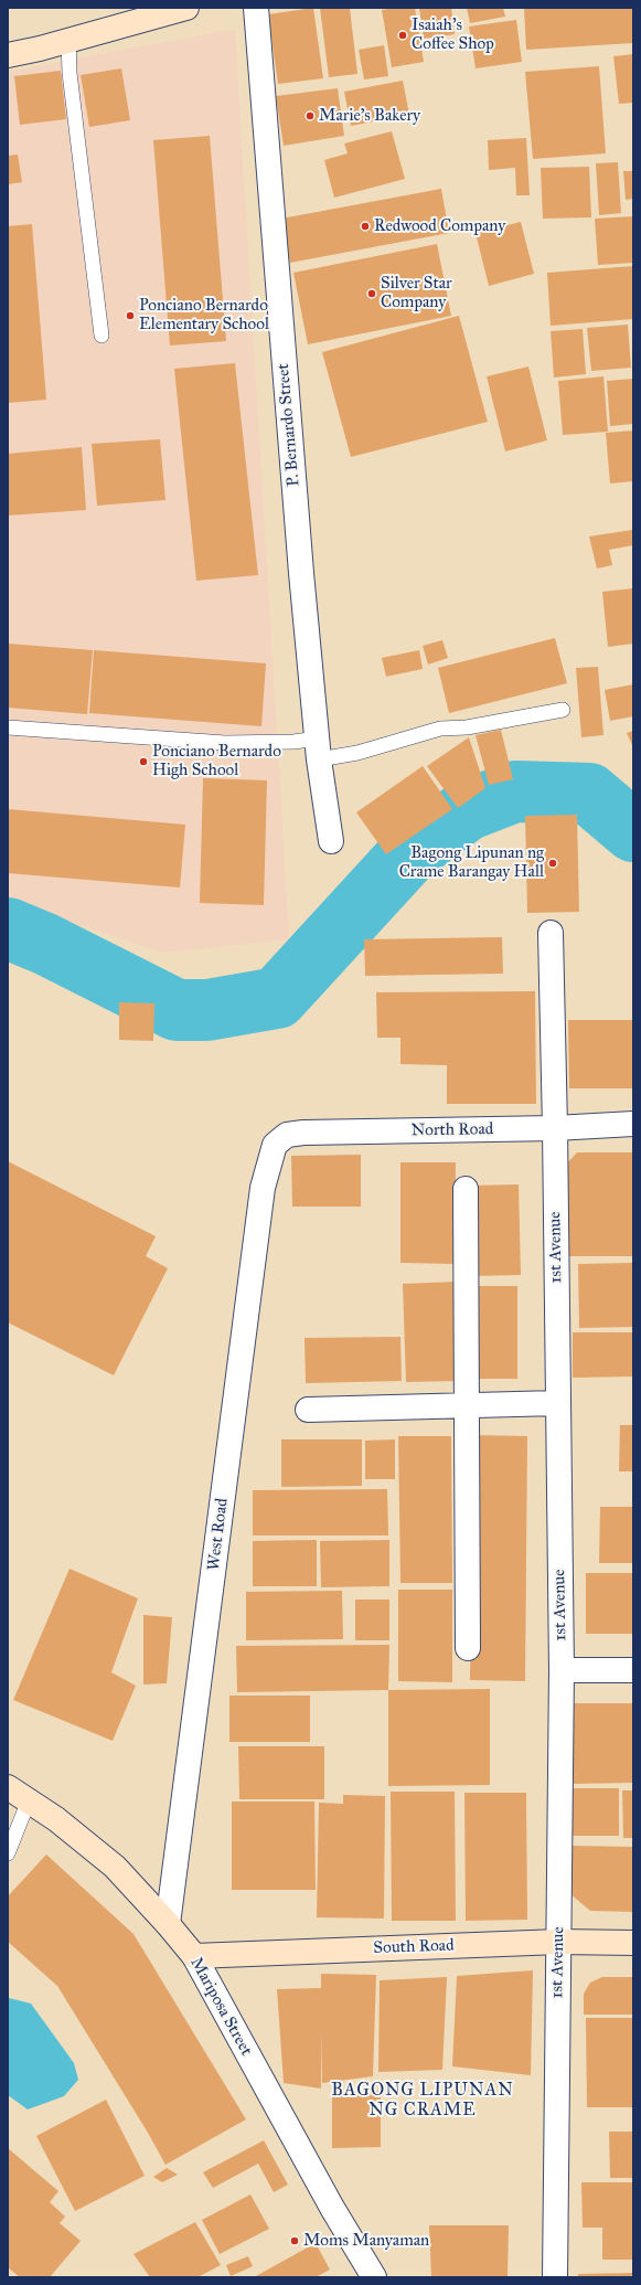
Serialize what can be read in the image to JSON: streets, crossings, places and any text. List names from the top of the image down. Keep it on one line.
{"streets":{"street":["P. Bernardo Street","North Road","1st Avenue","West Road","South Road","Mariposa Street"]},"crossings":[["North Road","1st Avenue"],["North Road","West Road"],["1st Avenue","South Road"],["West Road","Mariposa Street"],["South Road","Mariposa Street"]],"districts":["BAGONG LIPUNAN NG CRAME"],"places":["Isaiah's Coffee Shop","Marie's Bakery","Redwood Company","Silver Star Company","Ponciano Bernardo Elementary School","Ponciano Bernardo High School","Bagong Lipunan ng Crame Barangay Hall","Moms Manyaman"]}
